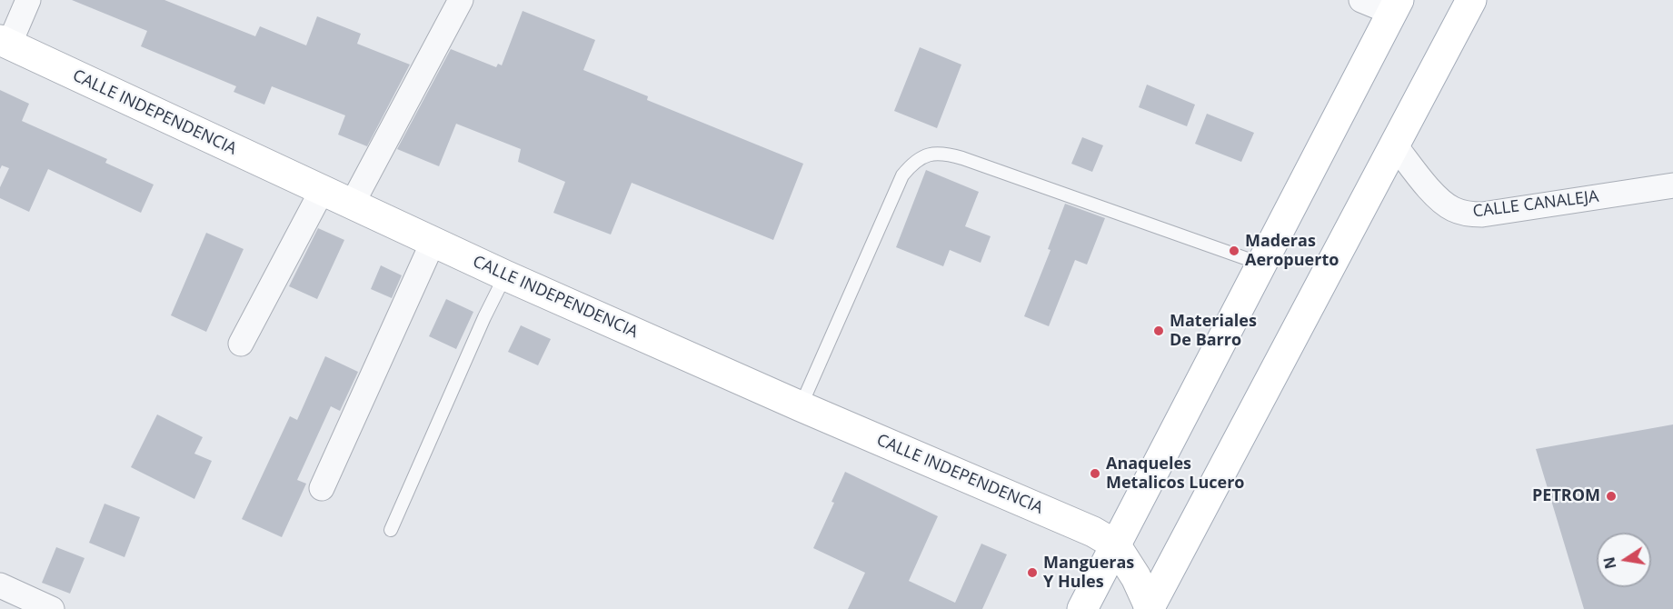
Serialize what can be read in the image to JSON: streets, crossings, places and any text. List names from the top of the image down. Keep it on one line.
{"streets":{"main road":["CALLE INDEPENDENCIA"],"street":["CALLE CANALEJA"]},"places":["Maderas Aeropuerto","Materiales De Barro","Anaqueles Metalicos Lucero","PETROM","Mangueras Y Hules"],"north":"left"}
